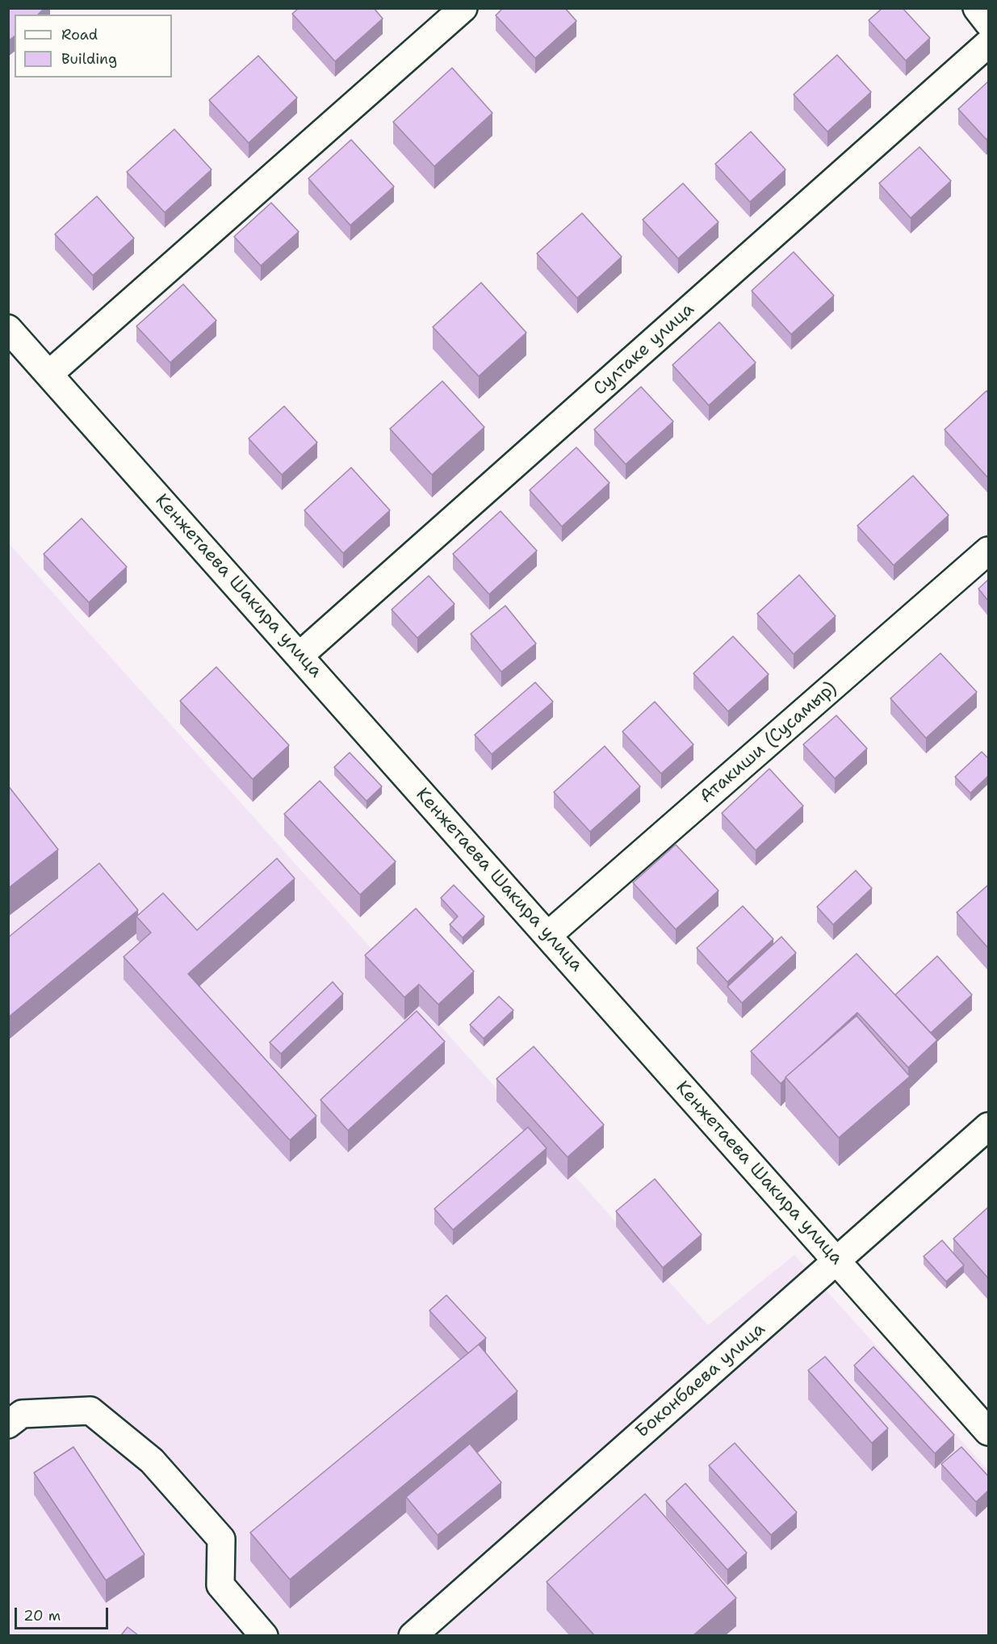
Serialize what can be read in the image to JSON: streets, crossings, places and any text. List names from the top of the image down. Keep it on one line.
{"streets":{"street":["Султаке улица","Кенжетаева Шакира улица","Атакиши (Сусамыр)","Боконбаева улица"]},"crossings":[["Султаке улица","Кенжетаева Шакира улица"],["Кенжетаева Шакира улица","Атакиши (Сусамыр)"],["Кенжетаева Шакира улица","Боконбаева улица"]],"legend":["Road","Building"],"scale_bar":"20 m"}
